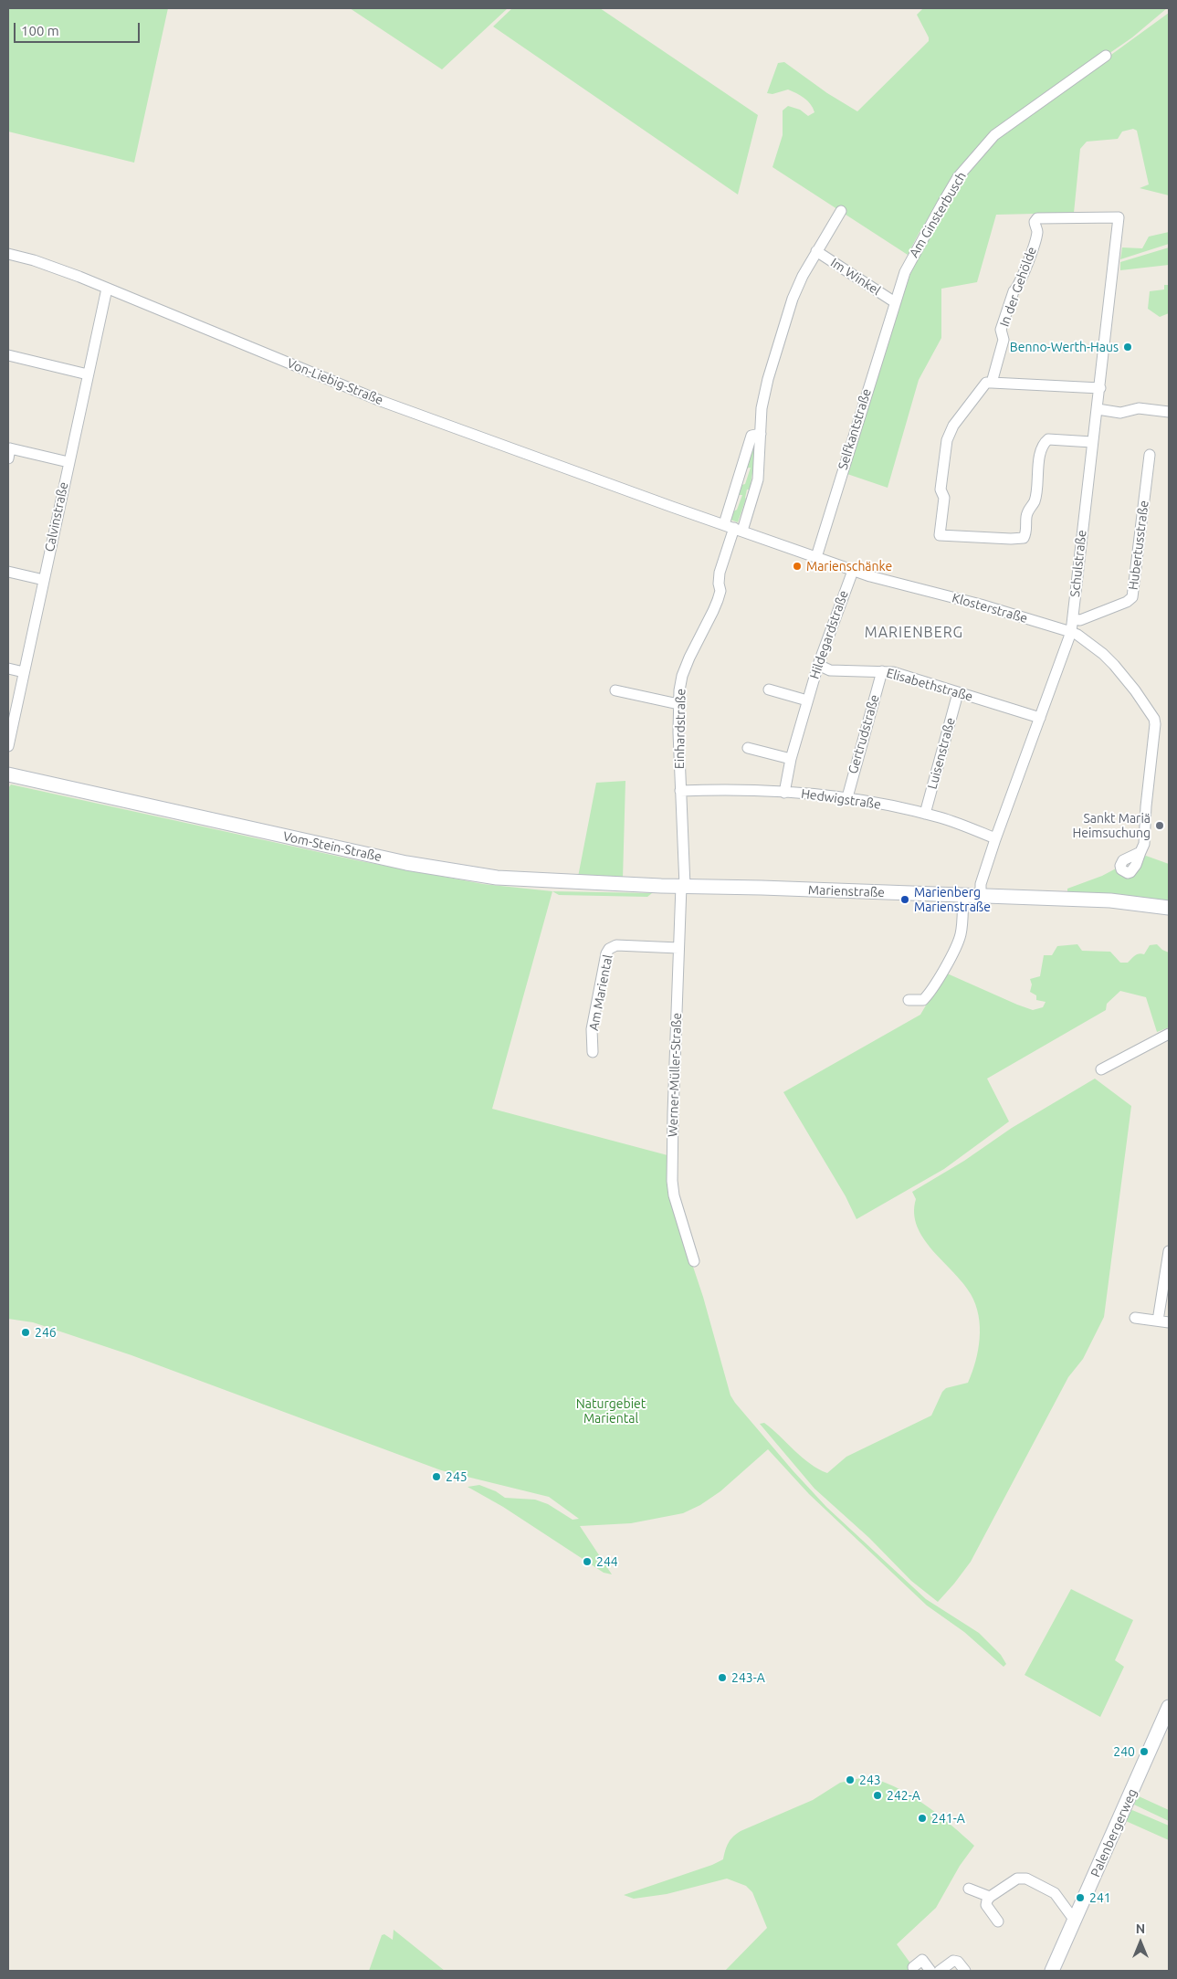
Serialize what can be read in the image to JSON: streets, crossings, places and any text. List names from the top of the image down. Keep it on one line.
{"streets":{"main road":["Vom-Stein-Straße","Marienstraße","Palenbergerweg"],"street":["Am Ginsterbusch","Im Winkel","In der Gehölde","Von-Liebig-Straße","Selfkantstraße","Calvinstraße","Hubertusstraße","Schulstraße","Klosterstraße","Hildegardstraße","Elisabethstraße","Einhardstraße","Gertrudstraße","Luisenstraße","Hedwigstraße","Am Mariental","Werner-Müller-Straße"]},"crossings":[["Am Ginsterbusch","Im Winkel"],["Am Ginsterbusch","Selfkantstraße"],["Im Winkel","Selfkantstraße"],["Im Winkel","Einhardstraße"],["In der Gehölde","Schulstraße"],["Von-Liebig-Straße","Calvinstraße"],["Von-Liebig-Straße","Klosterstraße"],["Selfkantstraße","Klosterstraße"],["Hubertusstraße","Schulstraße"],["Schulstraße","Klosterstraße"],["Schulstraße","Elisabethstraße"],["Schulstraße","Hedwigstraße"],["Schulstraße","Marienstraße"],["Klosterstraße","Hildegardstraße"],["Klosterstraße","Einhardstraße"],["Hildegardstraße","Elisabethstraße"],["Hildegardstraße","Hedwigstraße"],["Elisabethstraße","Gertrudstraße"],["Elisabethstraße","Luisenstraße"],["Einhardstraße","Hedwigstraße"],["Einhardstraße","Marienstraße"],["Einhardstraße","Werner-Müller-Straße"],["Gertrudstraße","Hedwigstraße"],["Luisenstraße","Hedwigstraße"],["Vom-Stein-Straße","Marienstraße"],["Marienstraße","Werner-Müller-Straße"],["Am Mariental","Werner-Müller-Straße"]],"districts":["MARIENBERG"],"parks":["Naturgebiet Mariental"],"places":["Benno-Werth-Haus","Marienschänke","Sankt Mariä Heimsuchung","Marienberg Marienstraße","246","245","244","243-A","240","243","242-A","241-A","241"],"scale_bar":"100 m","north":"top"}
